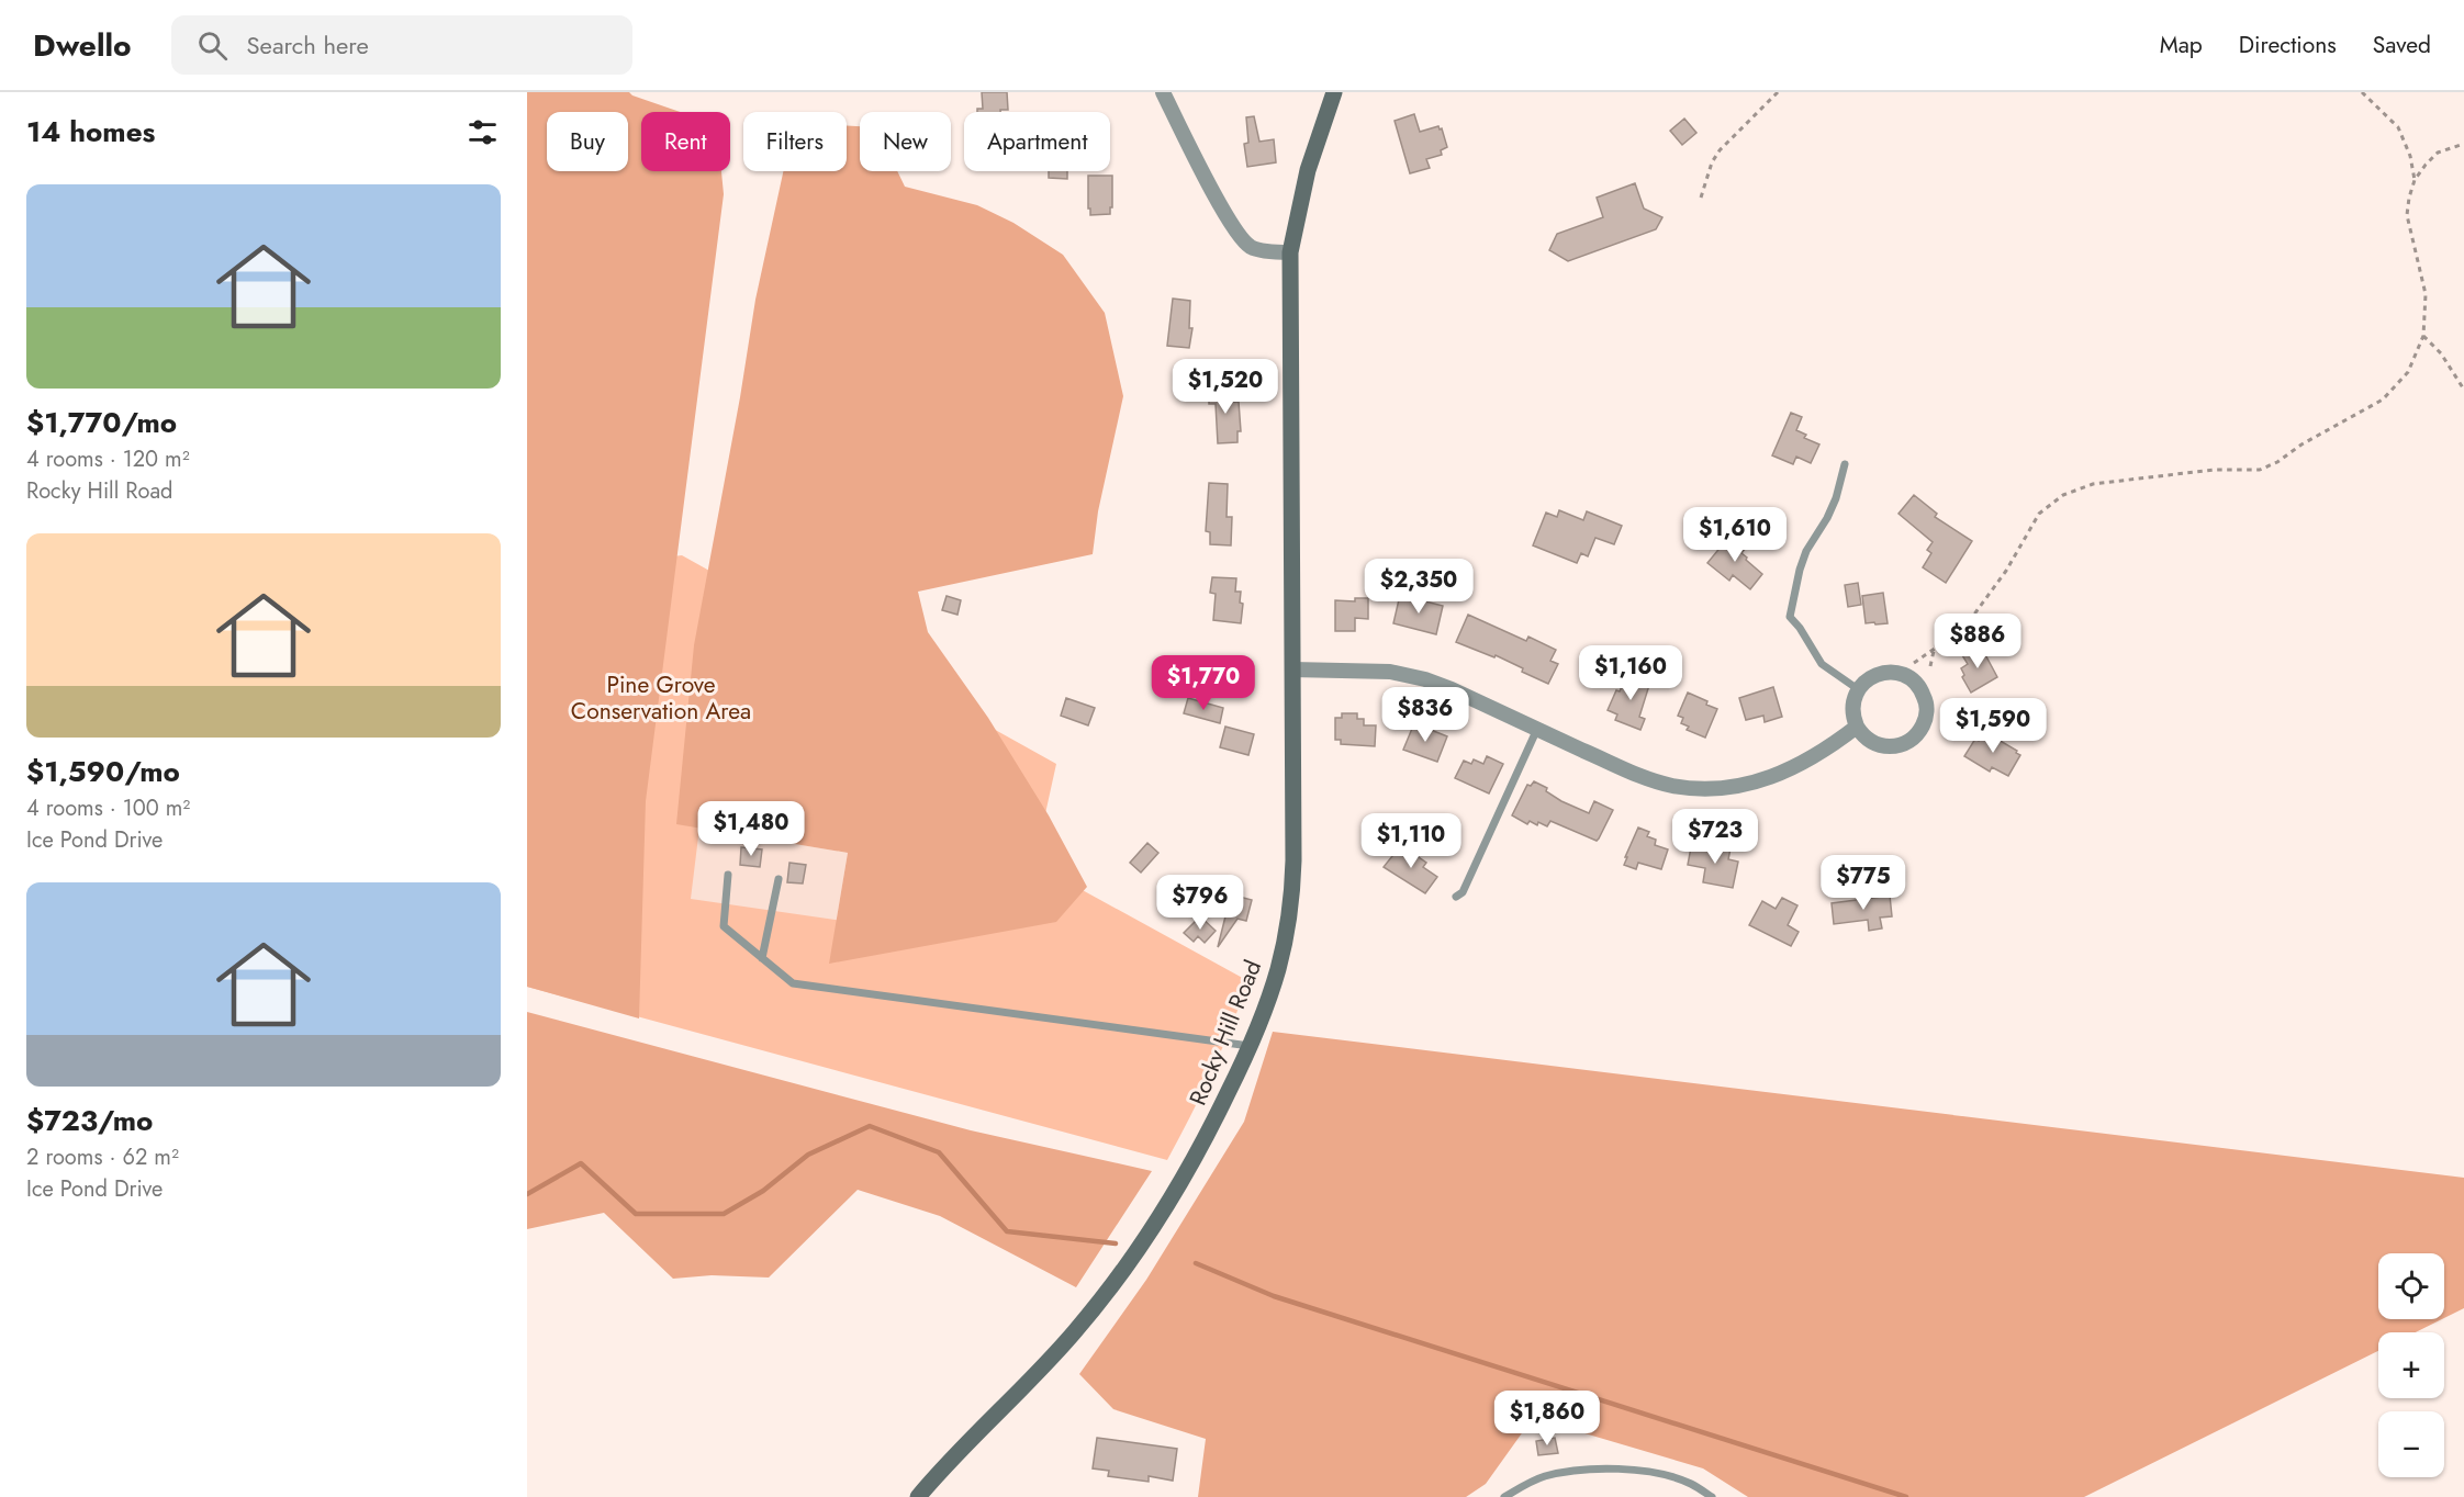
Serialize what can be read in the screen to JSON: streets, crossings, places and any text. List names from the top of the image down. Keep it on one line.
{"streets":{"main road":["Rocky Hill Road"]},"parks":["Pine Grove Conservation Area"],"page":{"header":"Dwello","search":"Search here","nav":["Map","Directions","Saved"],"heading":"14 homes","chip":["Buy","Rent","Filters","New","Apartment"],"list":[{"name":"$1,770/mo","note":"4 rooms · 120 m² · Rocky Hill Road"},{"name":"$1,590/mo","note":"4 rooms · 100 m² · Ice Pond Drive"},{"name":"$723/mo","note":"2 rooms · 62 m² · Ice Pond Drive"}],"price":["$1,520","$1,610","$2,350","$886","$1,160","$1,770","$836","$1,590","$1,480","$723","$1,110","$775","$796","$1,860"],"map_buttons":["+","−"]}}
